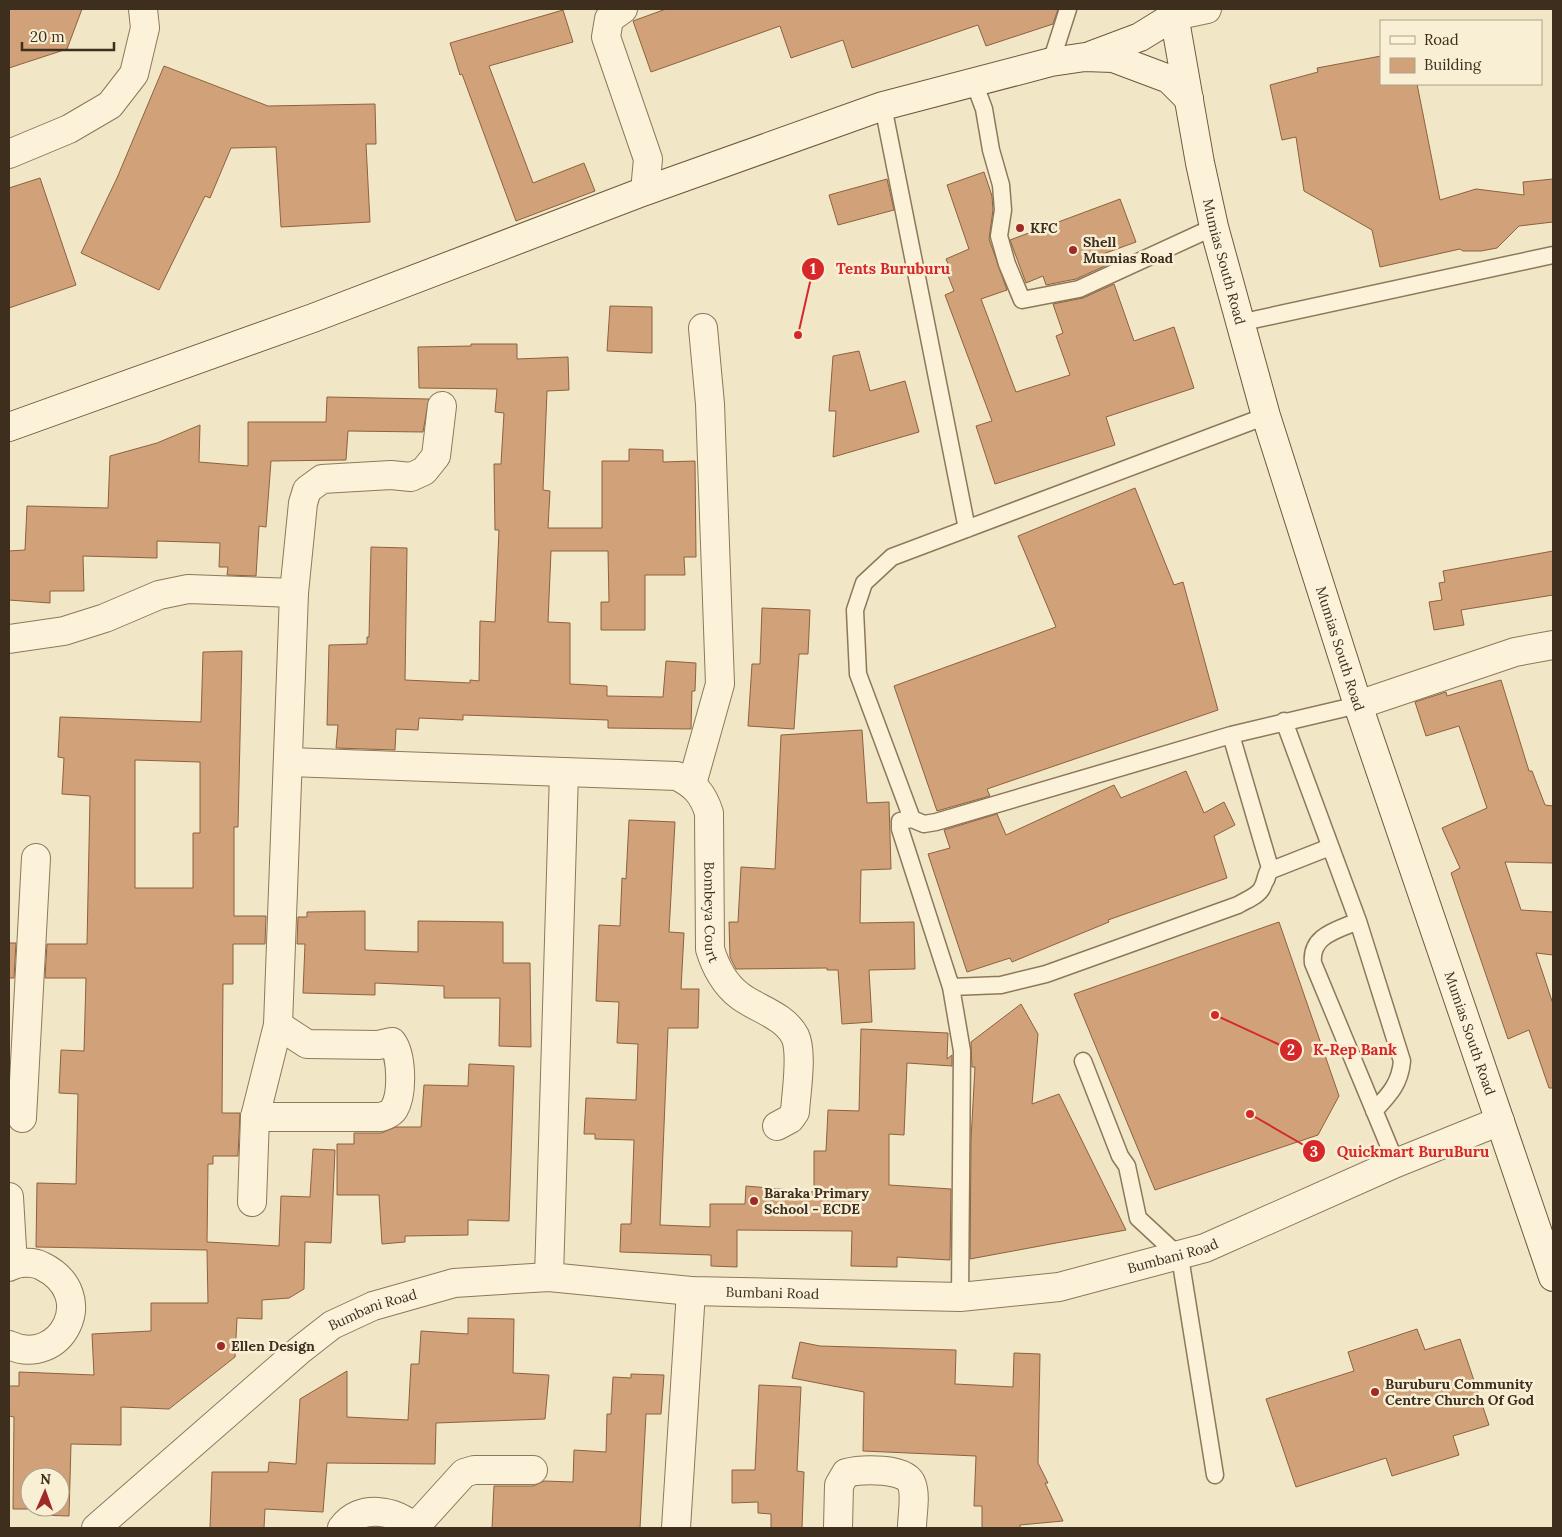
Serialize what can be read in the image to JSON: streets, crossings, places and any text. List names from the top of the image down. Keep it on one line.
{"streets":{"street":["Mumias South Road","Bombeya Court","Bumbani Road"]},"crossings":[["Mumias South Road","Bumbani Road"]],"places":["KFC","Shell Mumias Road","Tents Buruburu","K-Rep Bank","Quickmart BuruBuru","Baraka Primary School - ECDE","Ellen Design","Buruburu Community Centre Church Of God"],"legend":["Road","Building"],"scale_bar":"20 m","north":"top"}
